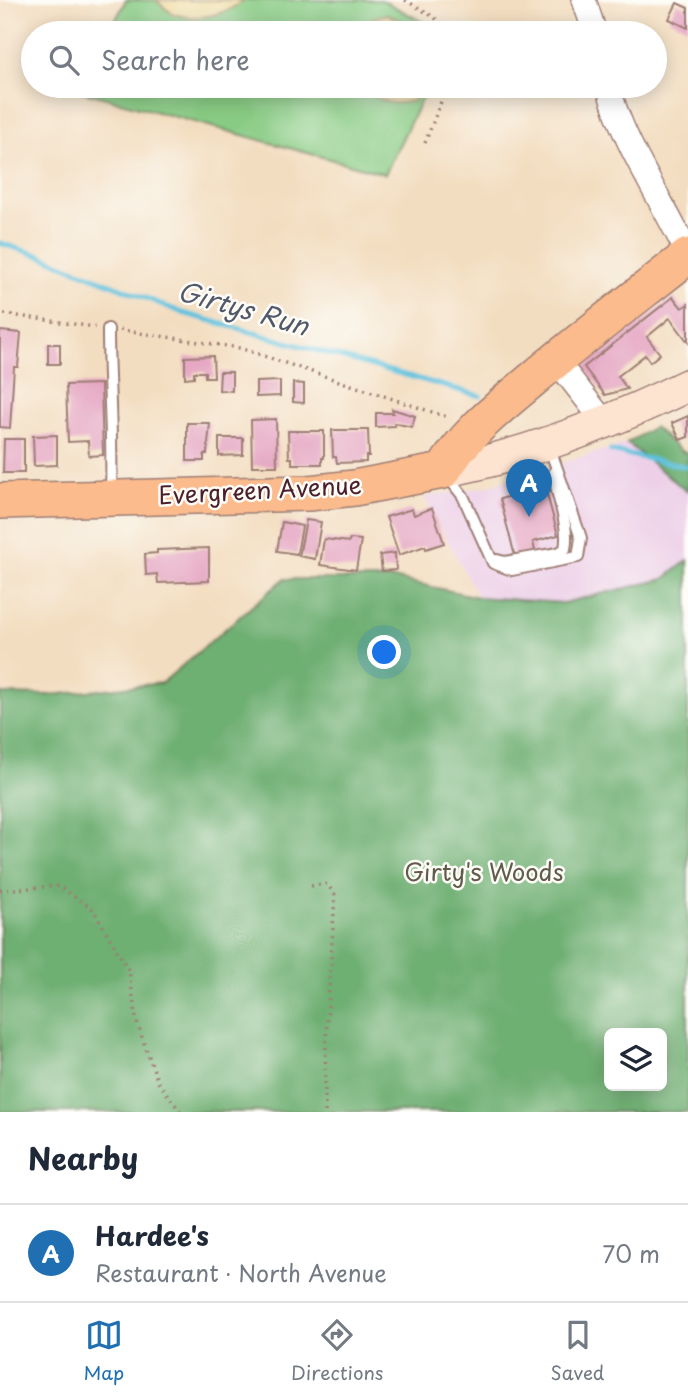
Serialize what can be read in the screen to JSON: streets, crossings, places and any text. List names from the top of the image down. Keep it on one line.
{"streets":{"main road":["Evergreen Avenue"]},"water":["Girtys Run"],"parks":["Girty's Woods"],"page":{"search":"Search here","pins":"A","heading":"Nearby","list":[{"mark":"A","name":"Hardee's","note":"Restaurant · North Avenue","value":"70 m"}],"nav":["Map","Directions","Saved"]}}
